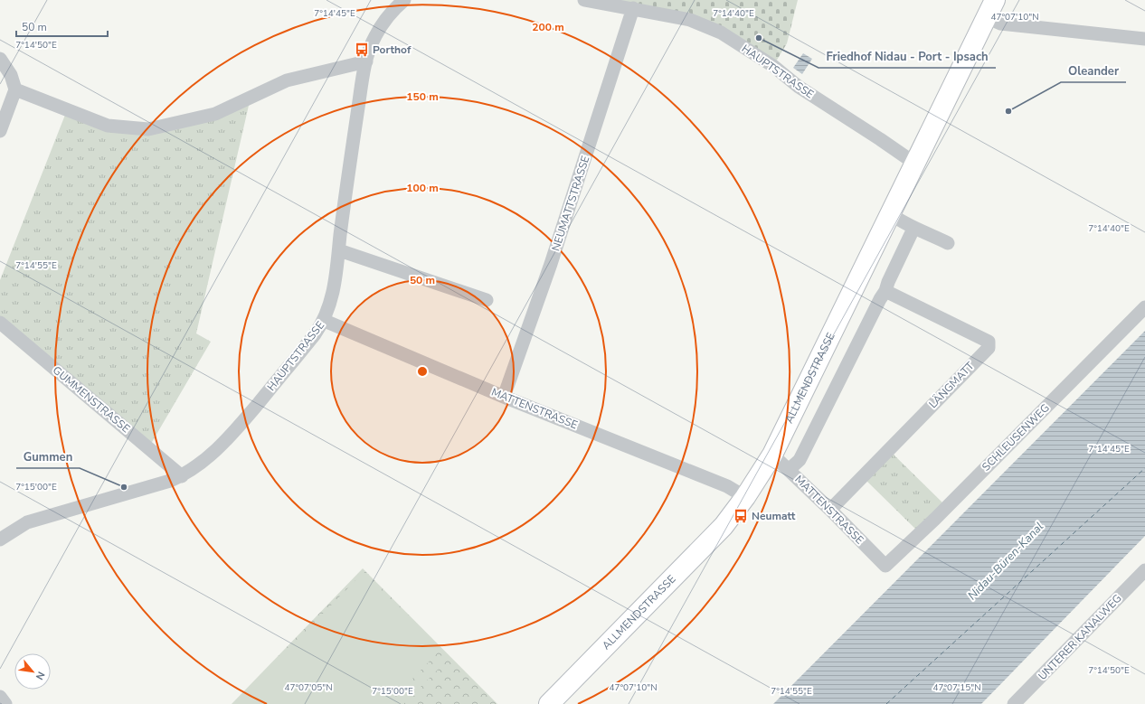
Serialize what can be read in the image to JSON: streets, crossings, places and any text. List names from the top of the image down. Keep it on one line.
{"streets":{"main road":["ALLMENDSTRASSE"],"street":["HAUPTSTRASSE","NEUMATTSTRASSE","LÄNGMATT","GUMMENSTRASSE","MATTENSTRASSE","SCHLEUSENWEG","UNTERER KANALWEG"]},"crossings":[["HAUPTSTRASSE","NEUMATTSTRASSE"],["HAUPTSTRASSE","ALLMENDSTRASSE"],["HAUPTSTRASSE","GUMMENSTRASSE"],["HAUPTSTRASSE","MATTENSTRASSE"],["NEUMATTSTRASSE","MATTENSTRASSE"],["ALLMENDSTRASSE","MATTENSTRASSE"],["LÄNGMATT","MATTENSTRASSE"],["MATTENSTRASSE","SCHLEUSENWEG"]],"water":["Nidau-Büren-Kanal"],"places":{"other":["Friedhof Nidau - Port - Ipsach","Oleander","Gummen"],"bus stop":["Porthof","Neumatt"]},"scale_bar":"50 m","north":"bottom right","coordinates":["7°14'40\"E","7°14'45\"E","47°07'10\"N","7°14'50\"E","7°14'55\"E","7°15'00\"E","47°07'05\"N","47°07'15\"N"],"rings":["200 m","150 m","100 m","50 m"]}
